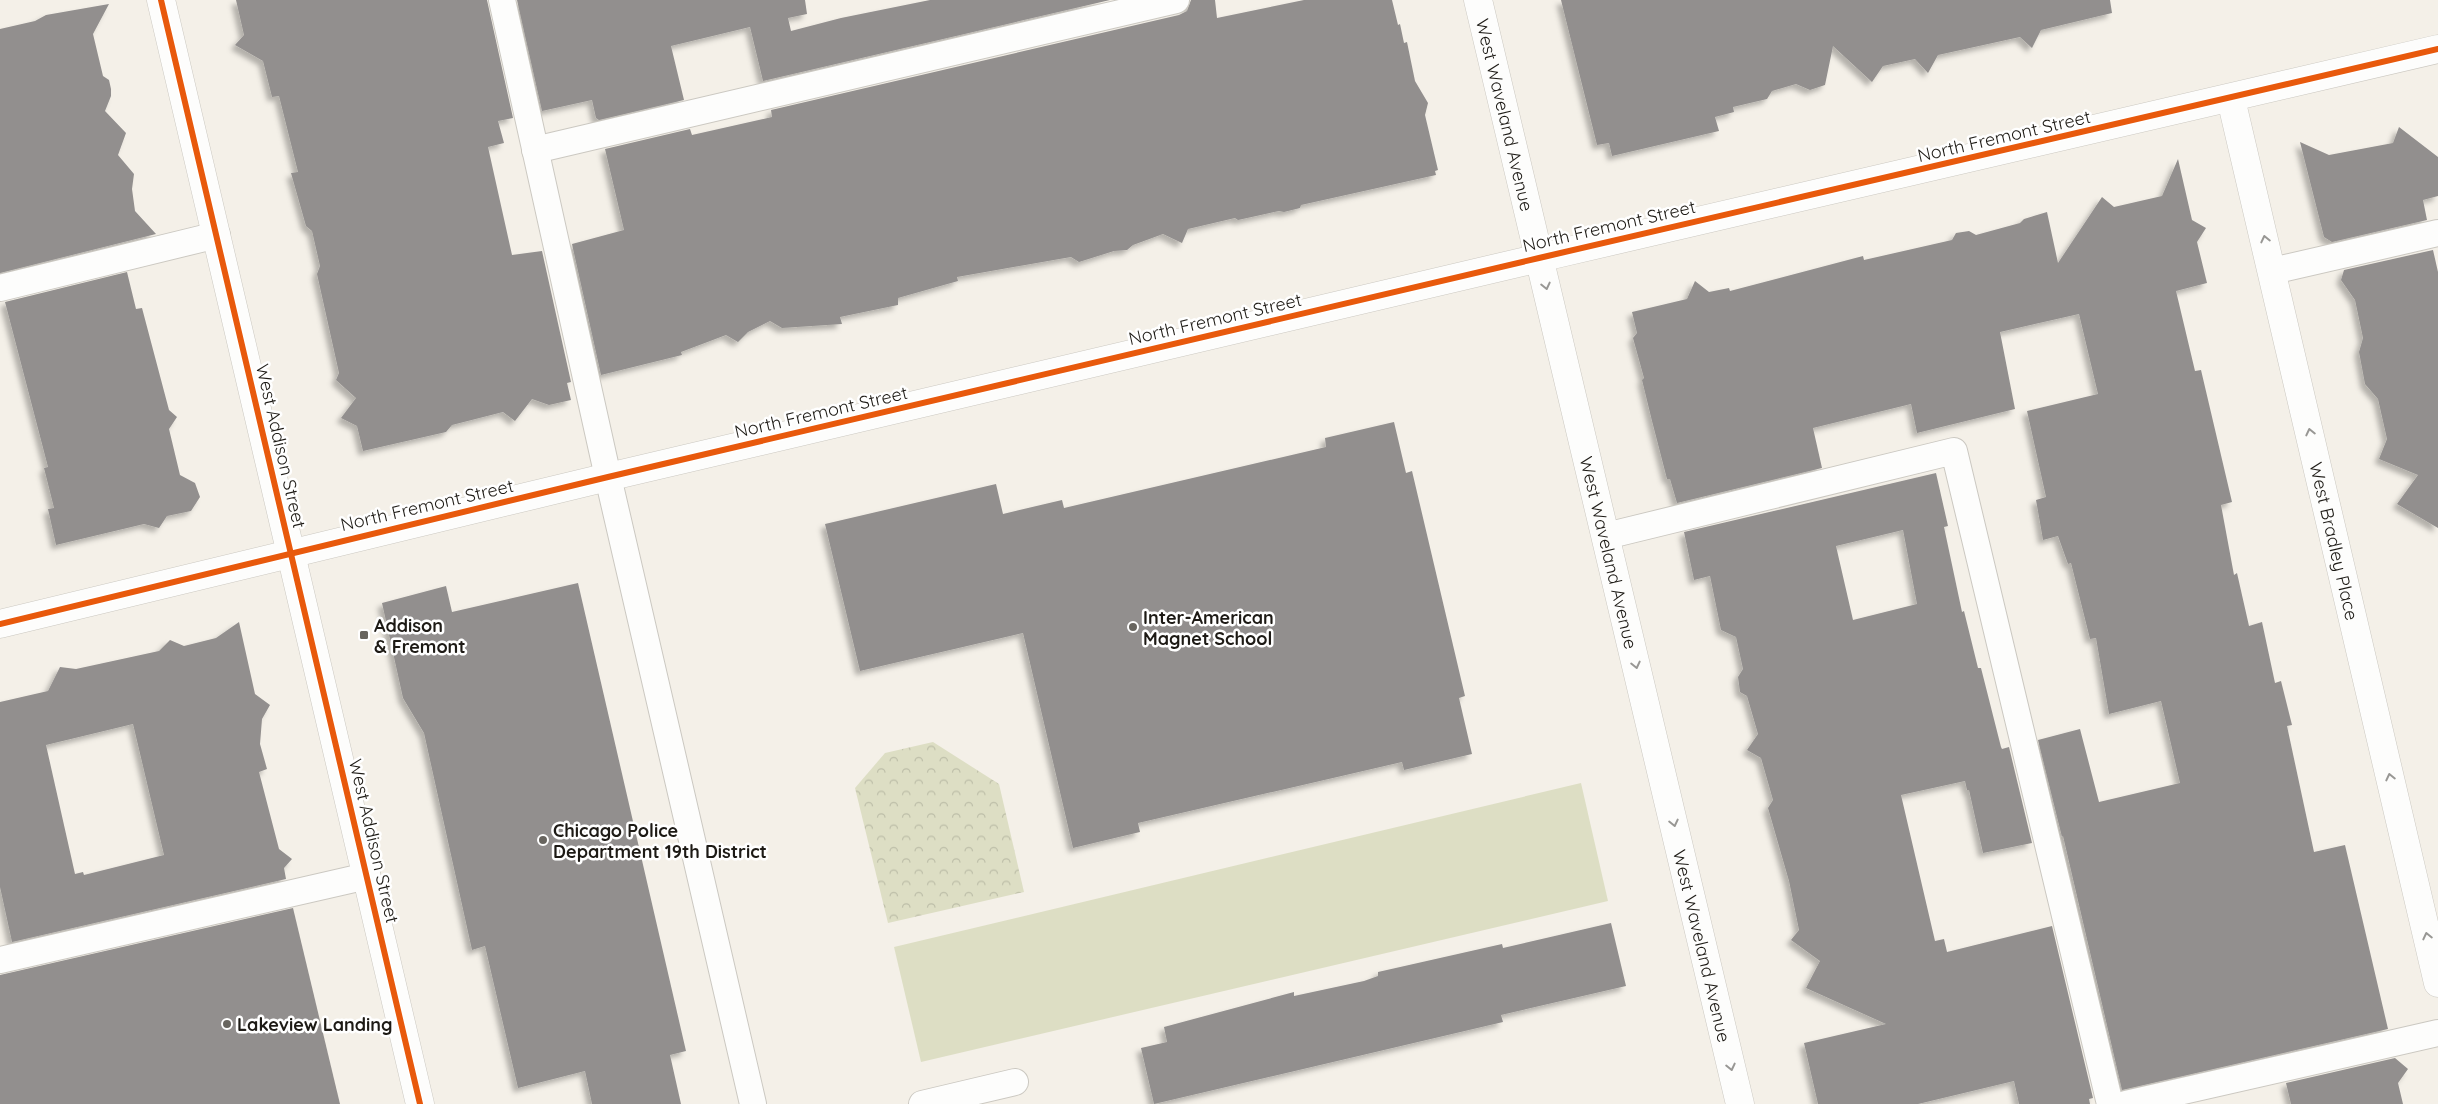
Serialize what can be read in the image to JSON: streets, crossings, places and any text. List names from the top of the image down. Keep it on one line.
{"streets":{"street":["West Waveland Avenue","North Fremont Street","West Addison Street","West Bradley Place"]},"crossings":[["West Waveland Avenue","North Fremont Street"],["North Fremont Street","West Addison Street"],["North Fremont Street","West Bradley Place"]],"one_way":["West Waveland Avenue","West Bradley Place"],"places":{"other":["Inter-American Magnet School","Chicago Police Department 19th District","Lakeview Landing"],"transit":["Addison & Fremont"]}}
